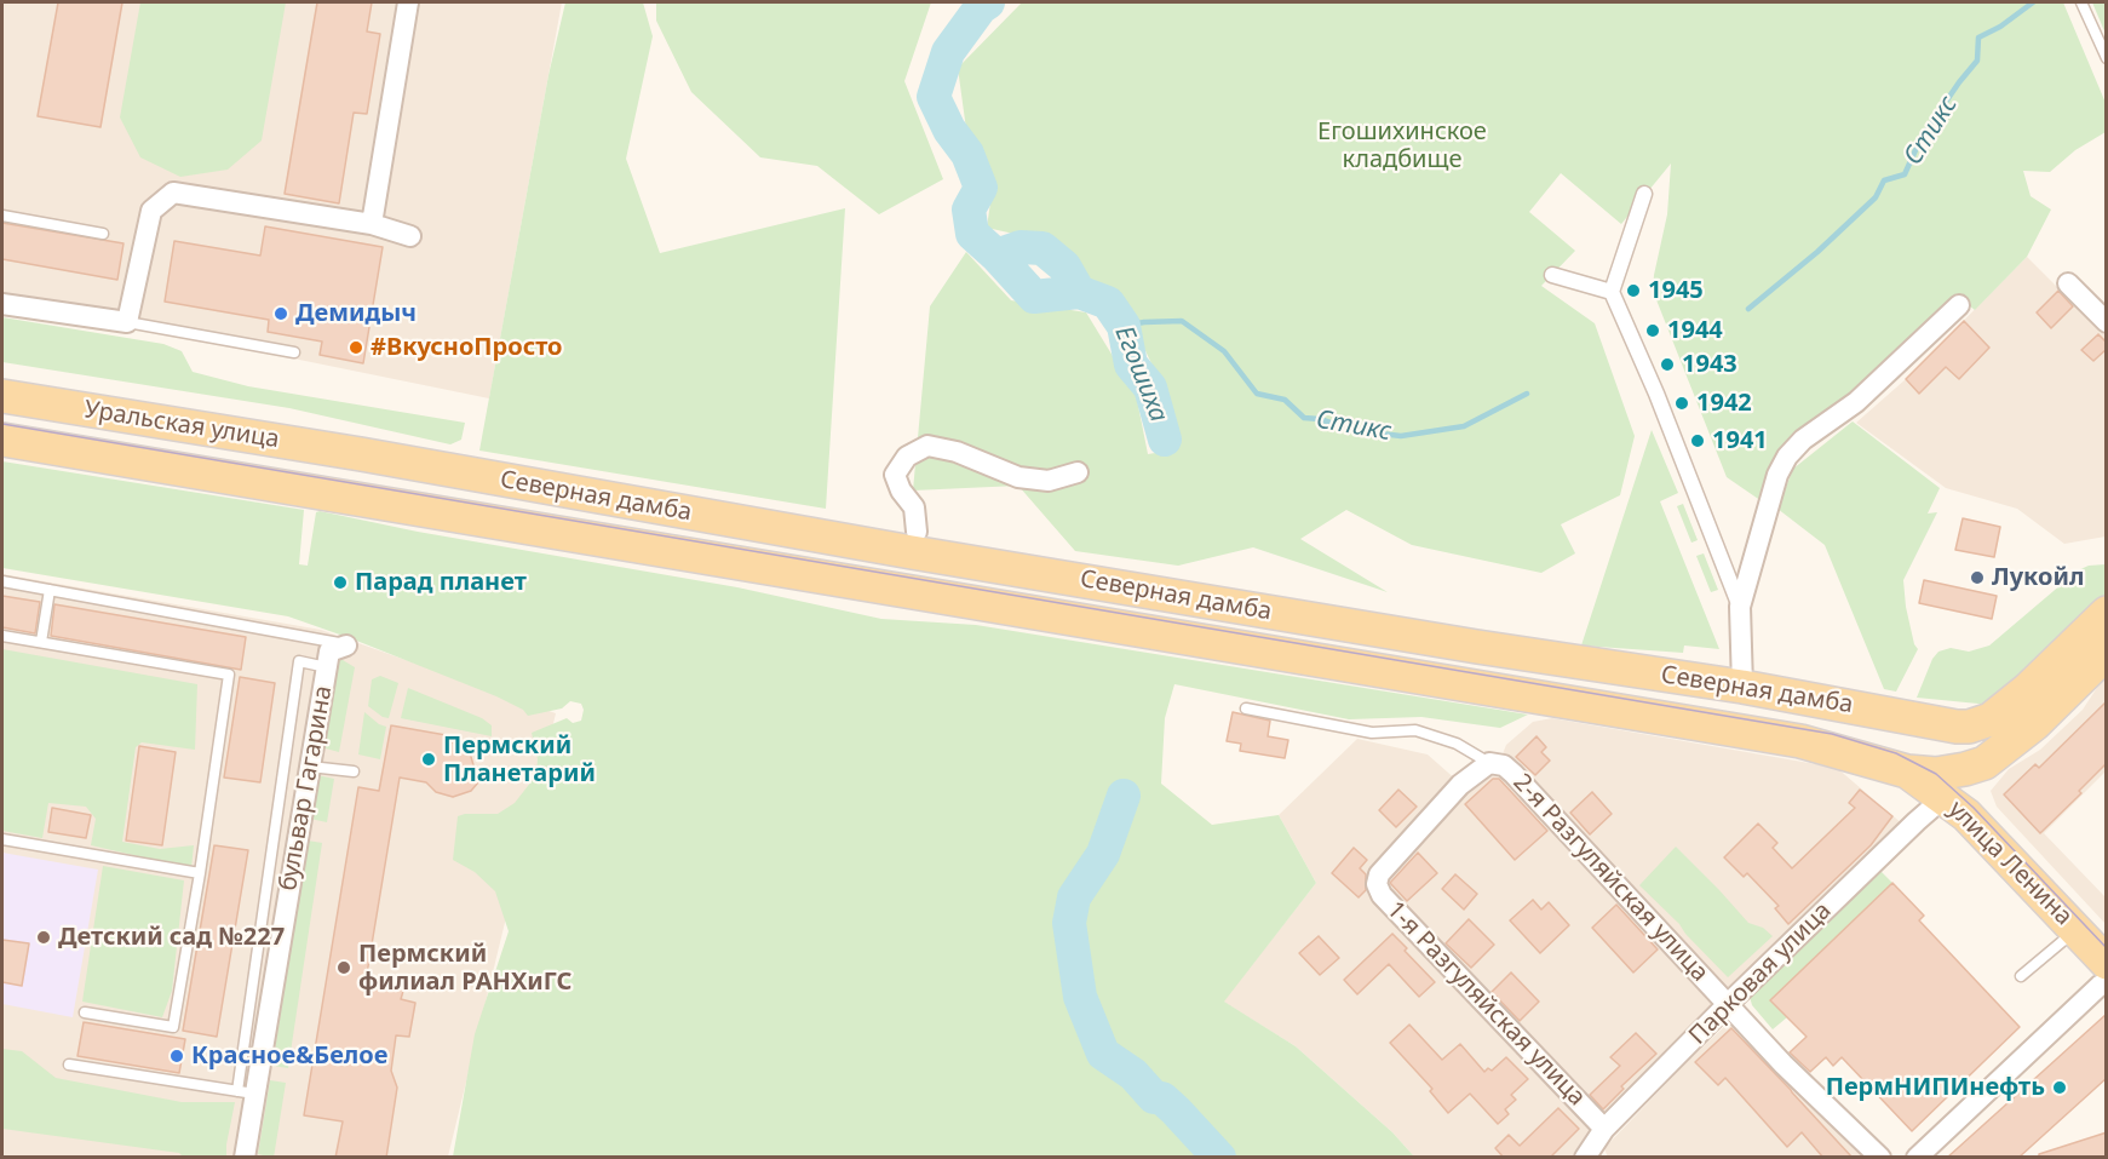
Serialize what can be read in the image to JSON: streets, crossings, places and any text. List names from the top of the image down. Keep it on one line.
{"streets":{"main road":["Уральская улица","Северная дамба","улица Ленина"],"street":["бульвар Гагарина","2-я Разгуляйская улица","Парковая улица","1-я Разгуляйская улица"]},"crossings":[["Уральская улица","Северная дамба"],["Северная дамба","улица Ленина"],["улица Ленина","Парковая улица"],["2-я Разгуляйская улица","Парковая улица"],["2-я Разгуляйская улица","1-я Разгуляйская улица"],["Парковая улица","1-я Разгуляйская улица"]],"water":["Стикс","Егошиха"],"parks":["Егошихинское кладбище"],"places":["1945","Демидыч","1944","#ВкусноПросто","1943","1942","1941","Лукойл","Парад планет","Пермский Планетарий","Детский сад №227","Пермский филиал РАНХиГС","Красное&Белое","ПермНИПИнефть"]}
